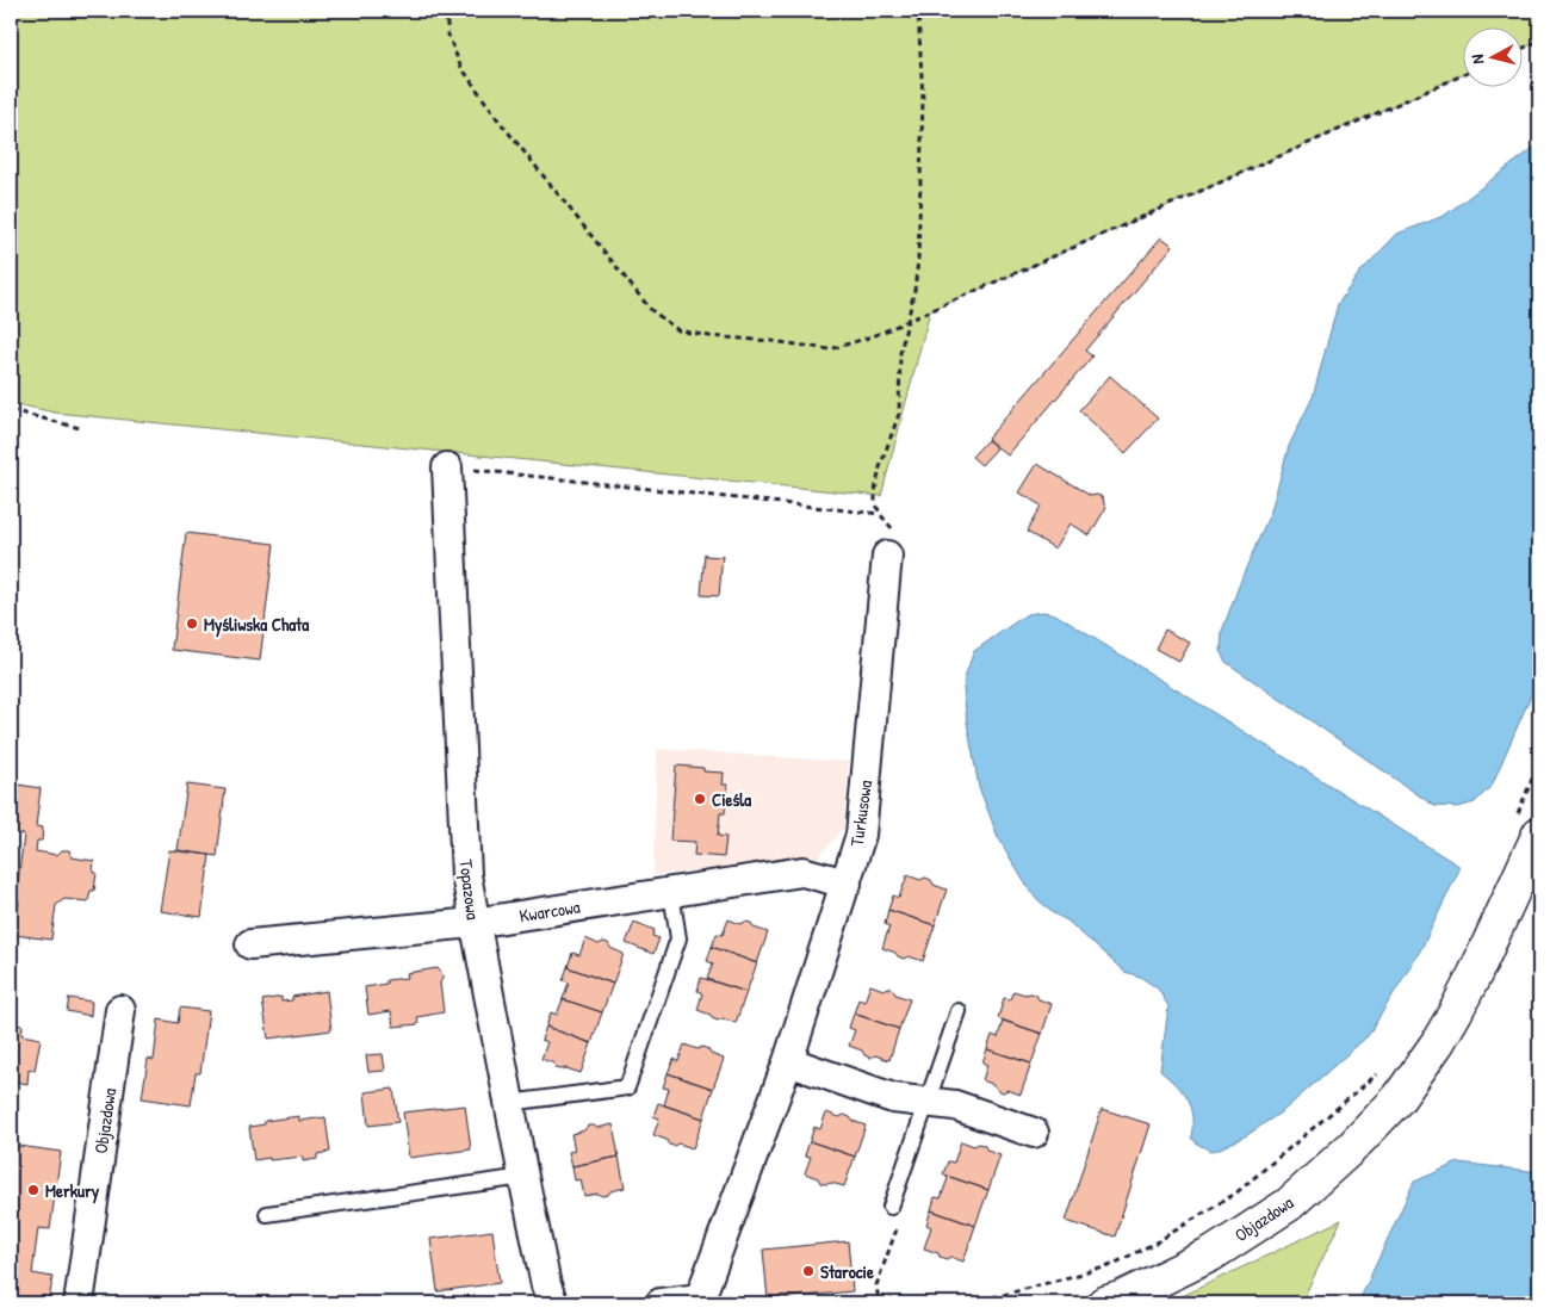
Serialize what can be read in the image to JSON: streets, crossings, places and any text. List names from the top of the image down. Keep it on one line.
{"streets":{"main road":["Objazdowa"],"street":["Turkusowa","Topazowa","Kwarcowa"]},"crossings":[["Turkusowa","Kwarcowa"],["Topazowa","Kwarcowa"]],"places":["Myśliwska Chata","Cieśla","Merkury","Starocie"],"north":"left"}
